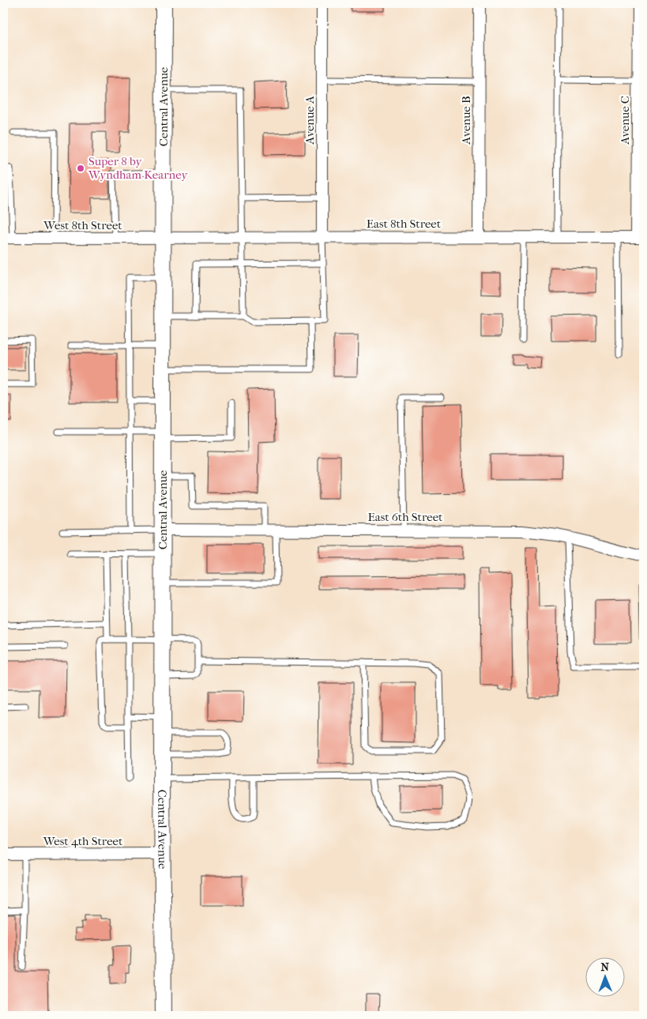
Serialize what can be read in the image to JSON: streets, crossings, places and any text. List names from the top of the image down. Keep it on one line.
{"streets":{"street":["Central Avenue","Avenue A","Avenue B","Avenue C","East 8th Street","West 8th Street","East 6th Street","West 4th Street"]},"crossings":[["Central Avenue","East 8th Street"],["Central Avenue","West 8th Street"],["Central Avenue","East 6th Street"],["Central Avenue","West 4th Street"],["Avenue A","East 8th Street"],["Avenue B","East 8th Street"],["Avenue C","East 8th Street"],["East 8th Street","West 8th Street"]],"places":["Super 8 by Wyndham Kearney"],"north":"top"}
